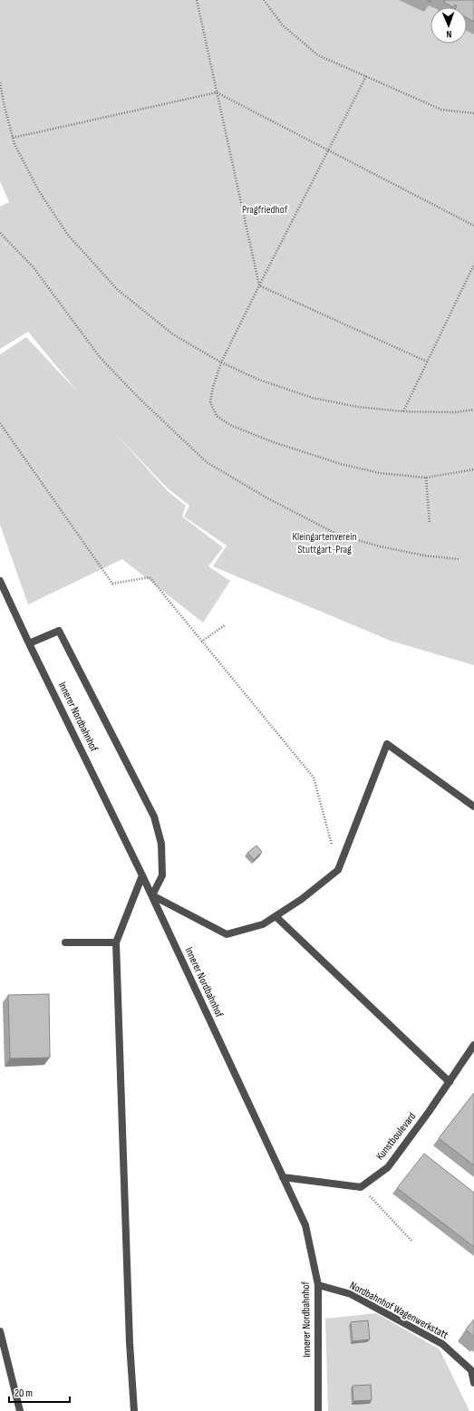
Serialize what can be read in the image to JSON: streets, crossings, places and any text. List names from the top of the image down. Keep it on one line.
{"streets":{"lane":["Innerer Nordbahnhof","Kunstboulevard","Nordbahnhof Wagenwerkstatt"]},"crossings":[["Innerer Nordbahnhof","Nordbahnhof Wagenwerkstatt"]],"parks":["Pragfriedhof","Kleingartenverein Stuttgart-Prag"],"scale_bar":"20 m","north":"bottom"}
